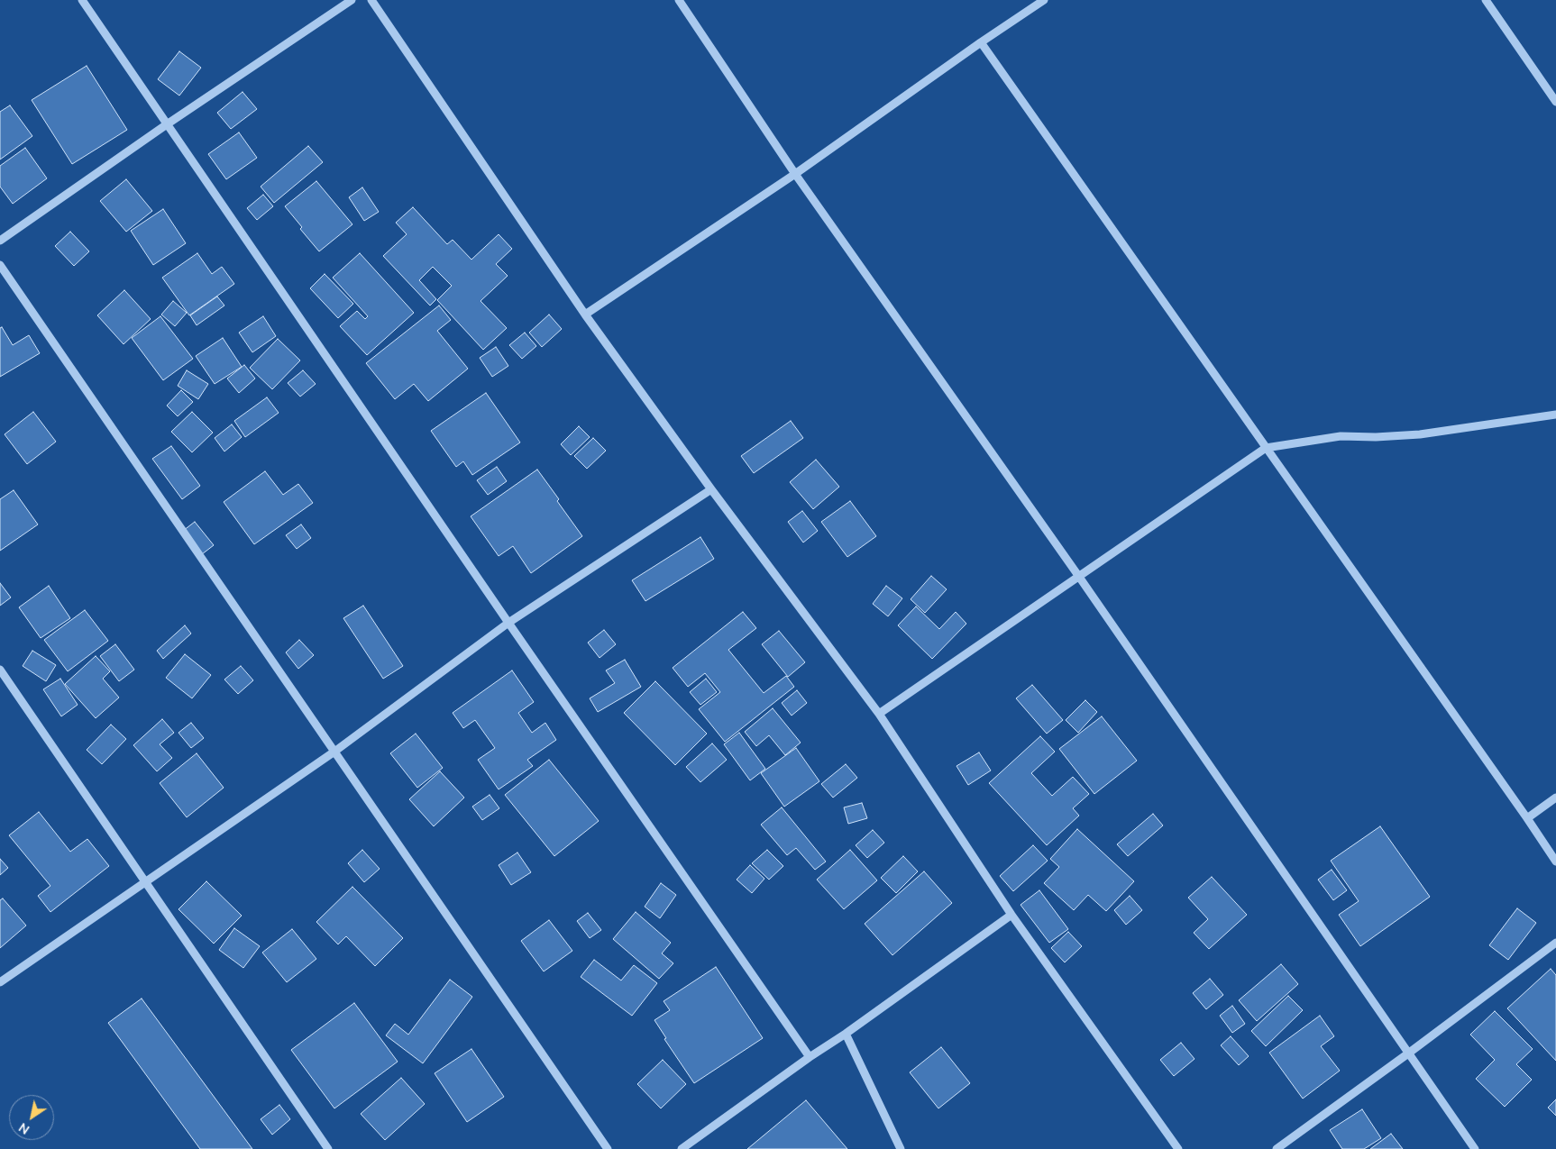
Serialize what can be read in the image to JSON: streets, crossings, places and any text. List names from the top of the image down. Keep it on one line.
{"north":"bottom left"}
